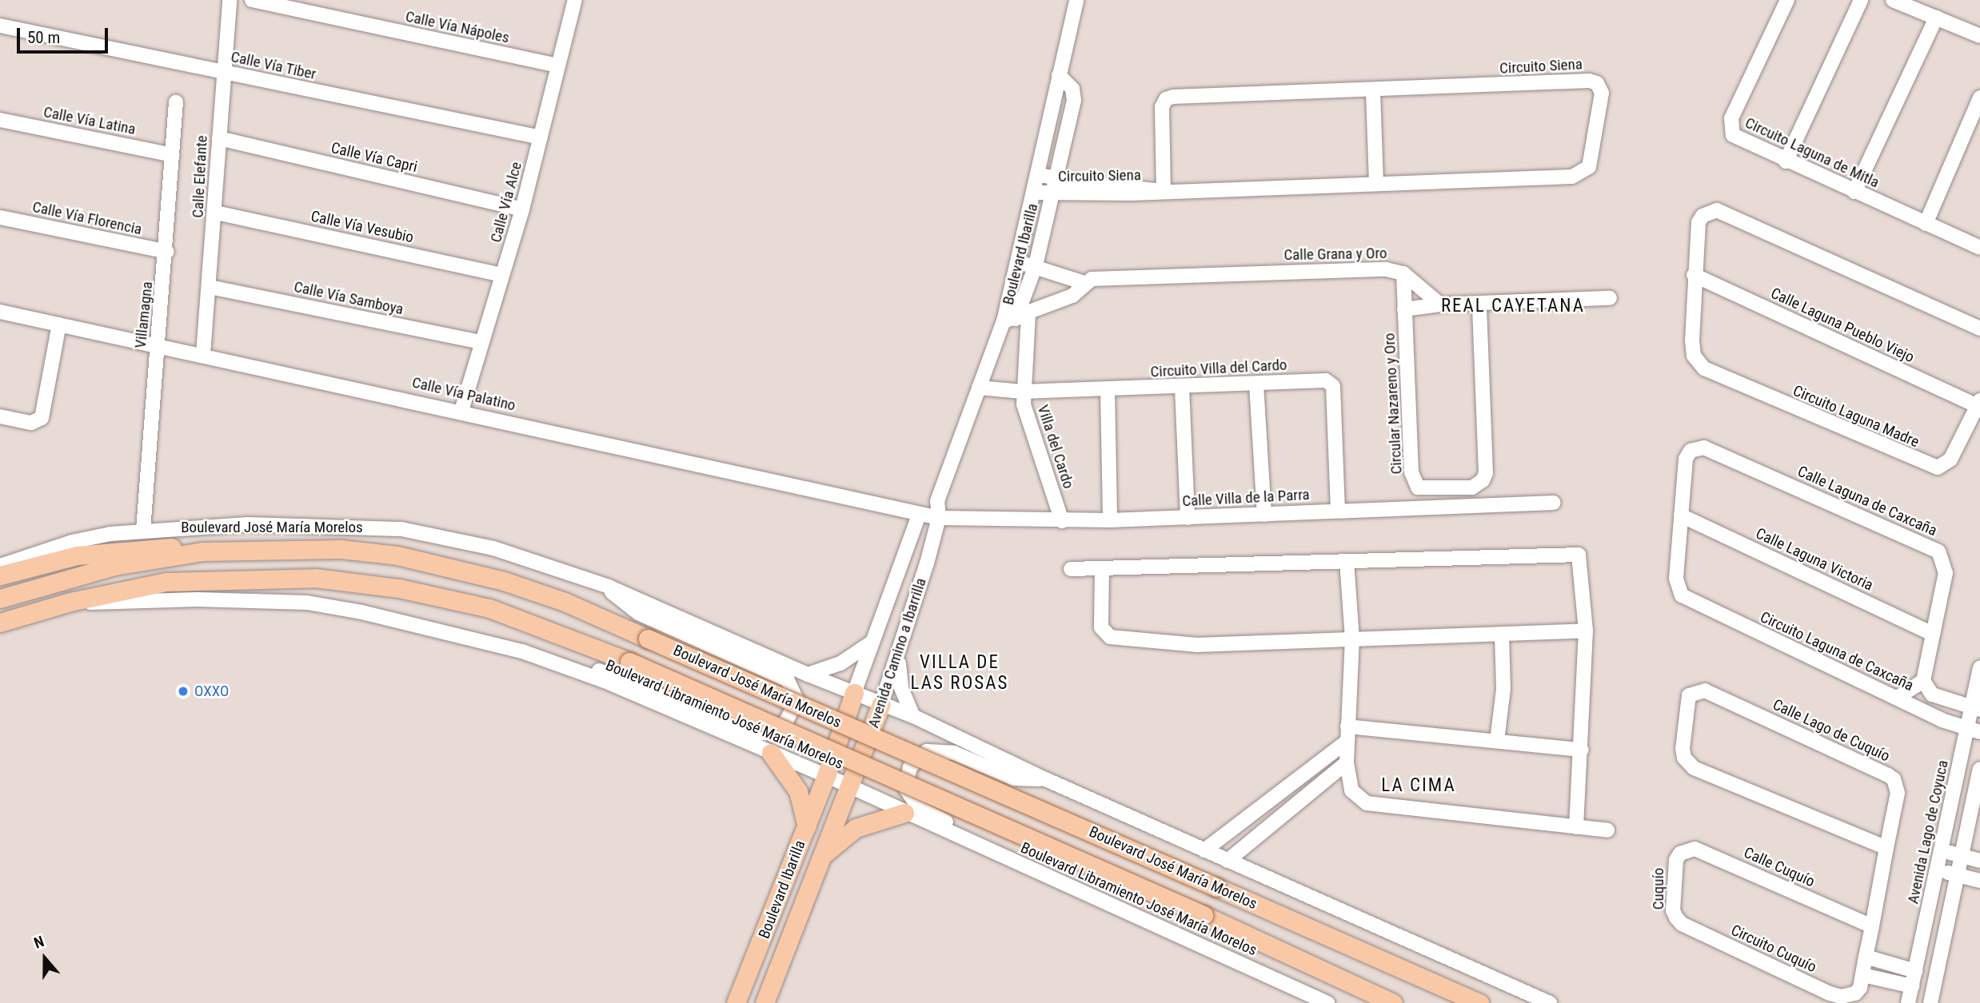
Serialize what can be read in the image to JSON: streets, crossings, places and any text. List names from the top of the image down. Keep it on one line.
{"streets":{"main road":["Boulevard Ibarilla","Boulevard José María Morelos","Avenida Camino a Ibarrilla"],"street":["Calle Vía Nápoles","Calle Vía Tiber","Circuito Siena","Calle Vía Latina","Circuito Laguna de Mitla","Calle Vía Capri","Calle Elefante","Calle Vía Alce","Calle Vía Florencia","Calle Vía Vesubio","Calle Grana y Oro","Calle Vía Samboya","Villamagna","Calle Laguna Pueblo Viejo","Circuito Villa del Cardo","Calle Vía Palatino","Circular Nazareno y Oro","Circuito Laguna Madre","Villa del Cardo","Calle Villa de la Parra","Calle Laguna de Caxcaña","Calle Laguna Victoria","Circuito Laguna de Caxcaña","Boulevard Libramiento José María Morelos","Calle Lago de Cuquío","Avenida Lago de Coyuca","Calle Cuquío","Cuquío","Circuito Cuquío"]},"crossings":[["Calle Vía Nápoles","Calle Vía Alce"],["Calle Vía Tiber","Calle Elefante"],["Calle Vía Tiber","Calle Vía Alce"],["Circuito Siena","Boulevard Ibarilla"],["Calle Vía Latina","Villamagna"],["Calle Vía Capri","Calle Elefante"],["Calle Vía Capri","Calle Vía Alce"],["Calle Elefante","Calle Vía Vesubio"],["Calle Elefante","Calle Vía Samboya"],["Calle Elefante","Calle Vía Palatino"],["Calle Vía Alce","Calle Vía Vesubio"],["Calle Vía Alce","Calle Vía Samboya"],["Calle Vía Alce","Calle Vía Palatino"],["Calle Vía Florencia","Villamagna"],["Boulevard Ibarilla","Calle Grana y Oro"],["Boulevard Ibarilla","Circuito Villa del Cardo"],["Boulevard Ibarilla","Calle Vía Palatino"],["Boulevard Ibarilla","Villa del Cardo"],["Boulevard Ibarilla","Calle Villa de la Parra"],["Boulevard Ibarilla","Avenida Camino a Ibarrilla"],["Boulevard Ibarilla","Boulevard Libramiento José María Morelos"],["Calle Grana y Oro","Circular Nazareno y Oro"],["Calle Grana y Oro","Villa del Cardo"],["Villamagna","Calle Vía Palatino"],["Villamagna","Boulevard José María Morelos"],["Calle Laguna Pueblo Viejo","Circuito Laguna Madre"],["Circuito Villa del Cardo","Villa del Cardo"],["Circuito Villa del Cardo","Calle Villa de la Parra"],["Calle Vía Palatino","Calle Villa de la Parra"],["Calle Vía Palatino","Avenida Camino a Ibarrilla"],["Villa del Cardo","Calle Villa de la Parra"],["Calle Villa de la Parra","Avenida Camino a Ibarrilla"],["Calle Laguna de Caxcaña","Calle Laguna Victoria"],["Calle Laguna de Caxcaña","Circuito Laguna de Caxcaña"],["Boulevard José María Morelos","Avenida Camino a Ibarrilla"],["Boulevard José María Morelos","Boulevard Libramiento José María Morelos"],["Calle Laguna Victoria","Circuito Laguna de Caxcaña"],["Circuito Laguna de Caxcaña","Avenida Lago de Coyuca"],["Avenida Camino a Ibarrilla","Boulevard Libramiento José María Morelos"],["Calle Lago de Cuquío","Calle Cuquío"],["Calle Lago de Cuquío","Circuito Cuquío"],["Avenida Lago de Coyuca","Circuito Cuquío"],["Calle Cuquío","Cuquío"],["Cuquío","Circuito Cuquío"]],"districts":["REAL CAYETANA","VILLA DE LAS ROSAS","LA CIMA"],"places":["OXXO"],"scale_bar":"50 m","north":"top"}
